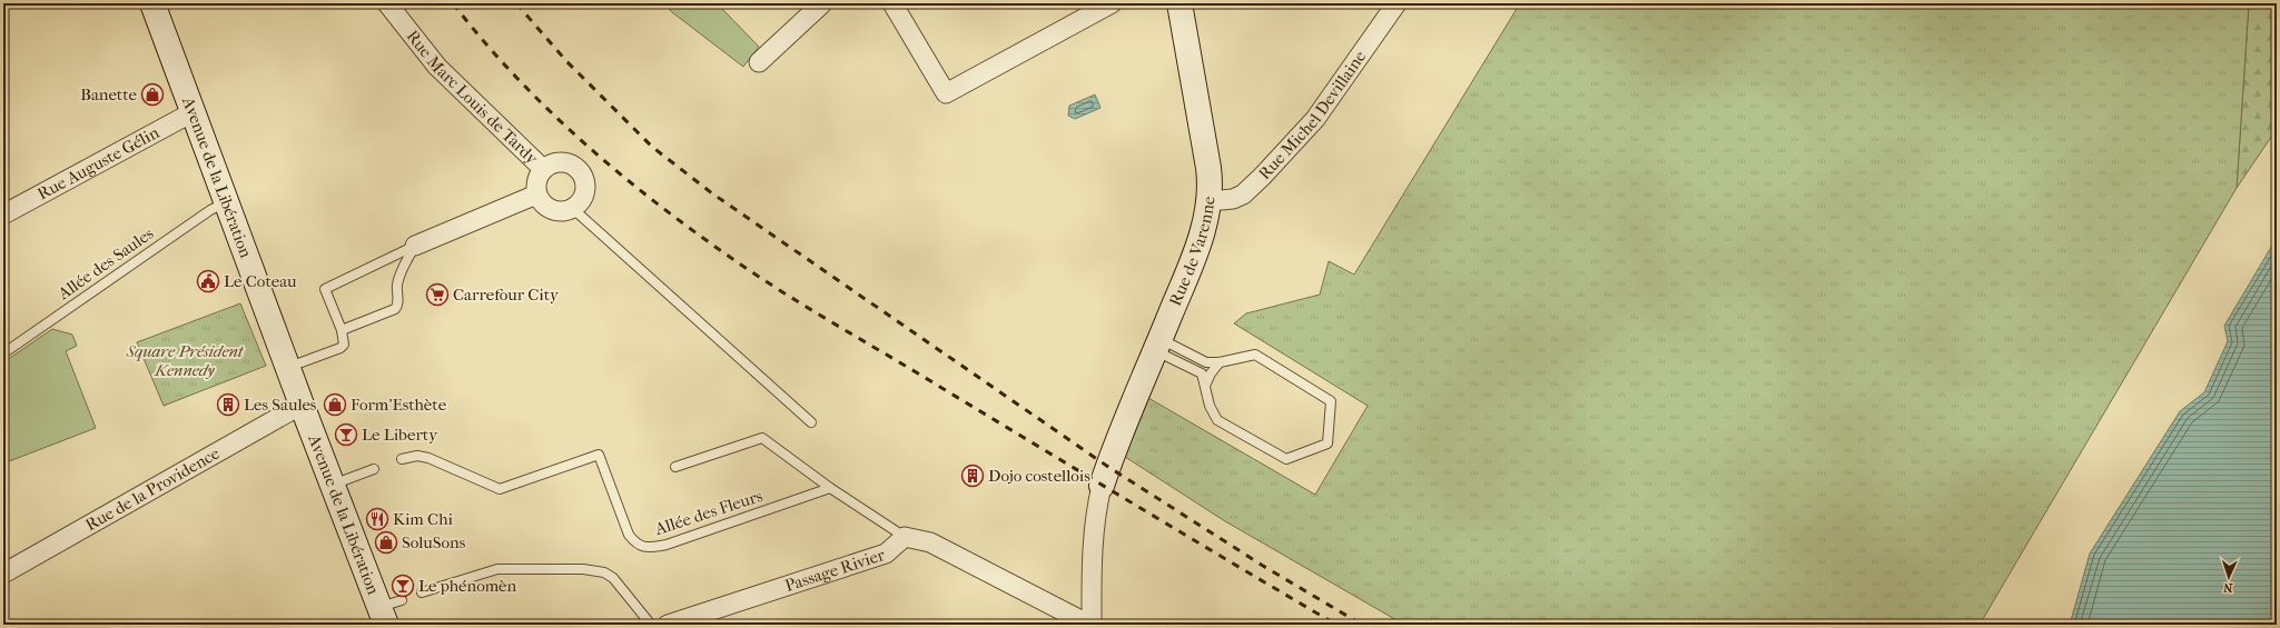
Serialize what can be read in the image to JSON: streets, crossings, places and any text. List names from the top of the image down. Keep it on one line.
{"streets":{"street":["Rue Marc Louis de Tardy","Rue Michel Devillaine","Rue Auguste Gélin","Avenue de la Libération","Rue de Varenne","Rue de la Providence","Passage Rivier"],"lane":["Allée des Saules","Allée des Fleurs"]},"crossings":[["Rue Michel Devillaine","Rue de Varenne"],["Rue Auguste Gélin","Avenue de la Libération"],["Avenue de la Libération","Allée des Saules"],["Avenue de la Libération","Rue de la Providence"]],"parks":["Square Président Kennedy"],"places":{"shop":["Banette","Form'Esthète","SoluSons"],"public building":["Le Coteau"],"supermarket":["Carrefour City"],"building":["Les Saules","Dojo costellois"],"bar":["Le Liberty","Le phénomèn"],"restaurant":["Kim Chi"]},"north":"bottom"}
